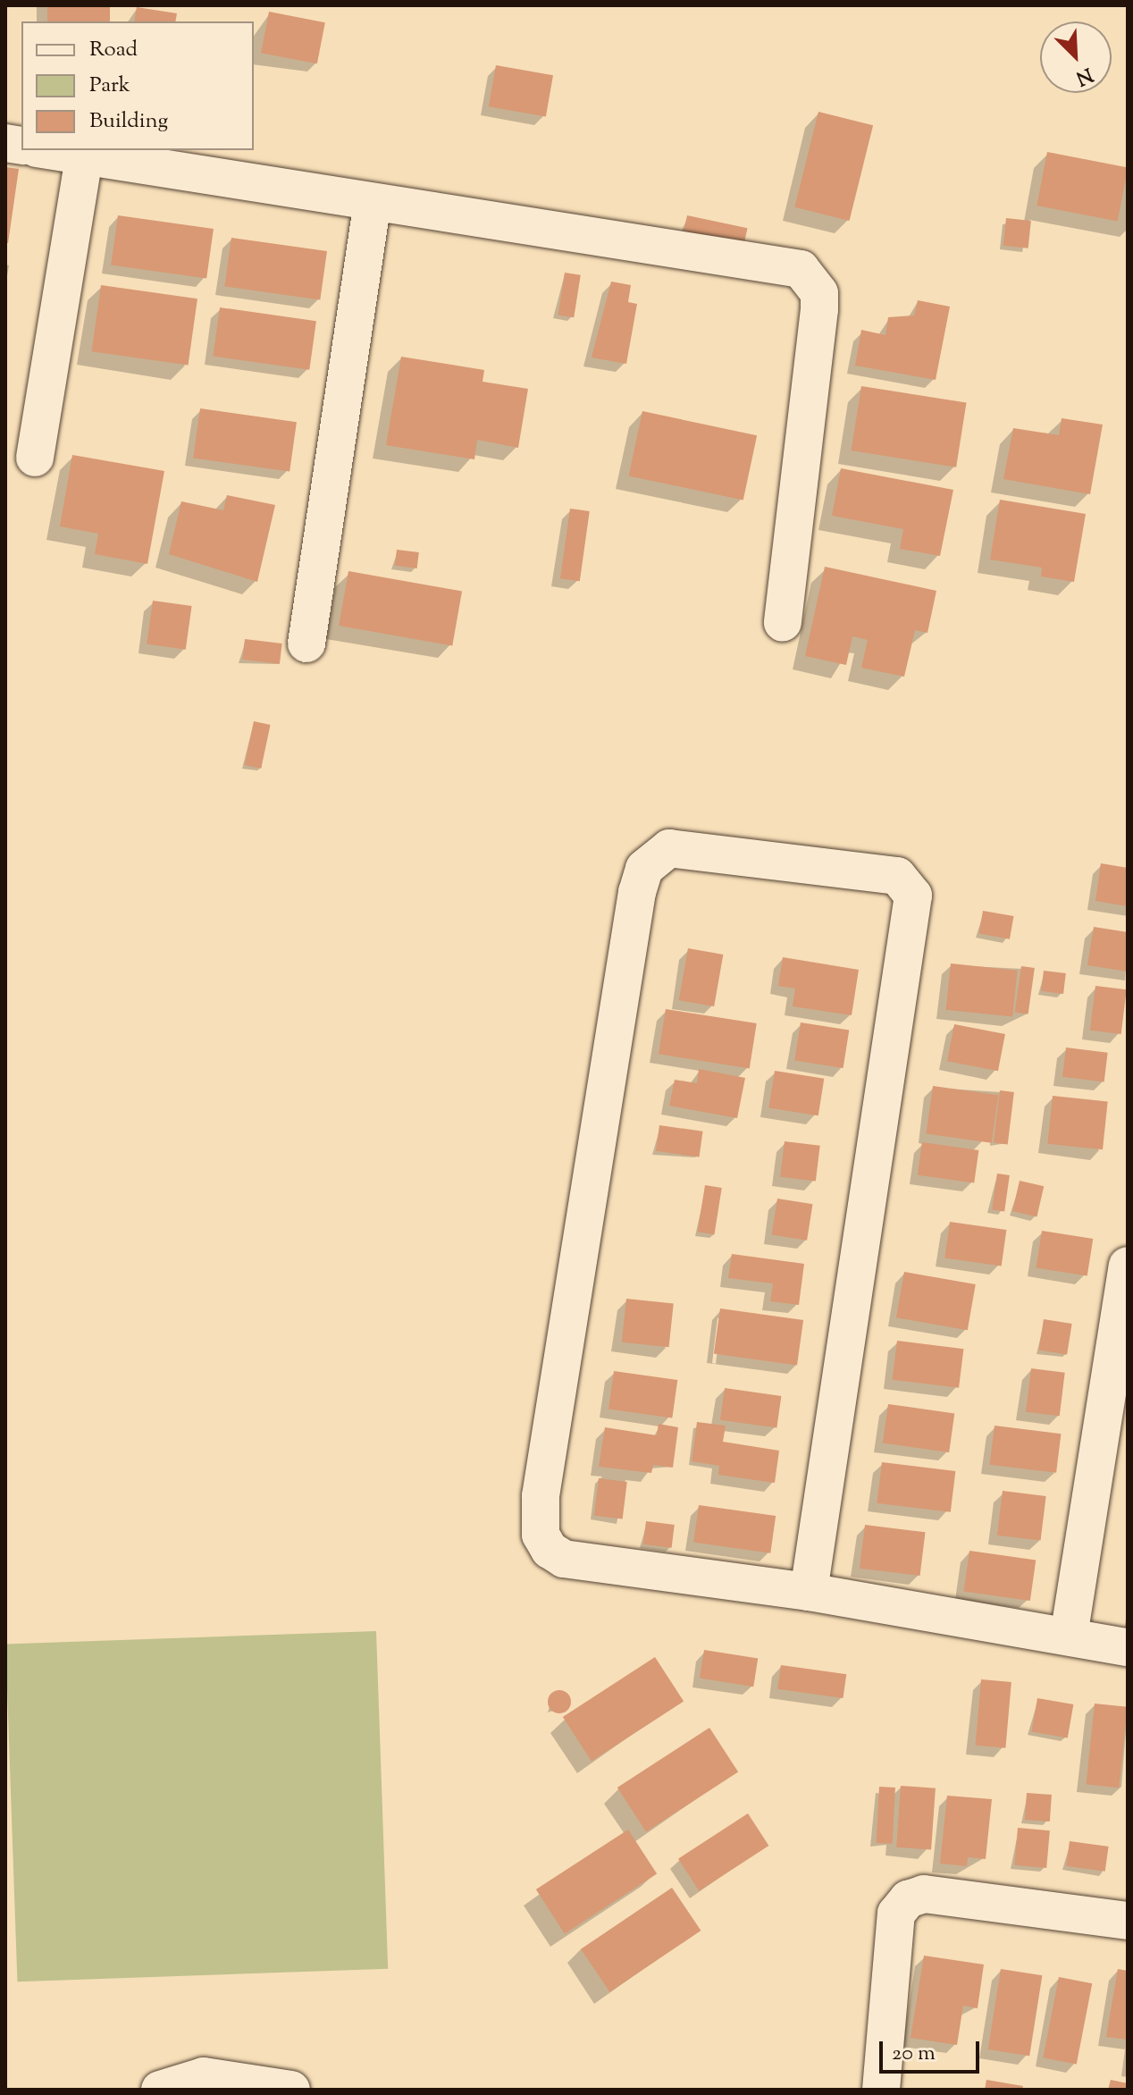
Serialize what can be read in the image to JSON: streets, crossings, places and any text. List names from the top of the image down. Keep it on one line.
{"legend":["Road","Park","Building"],"scale_bar":"20 m","north":"bottom right"}
